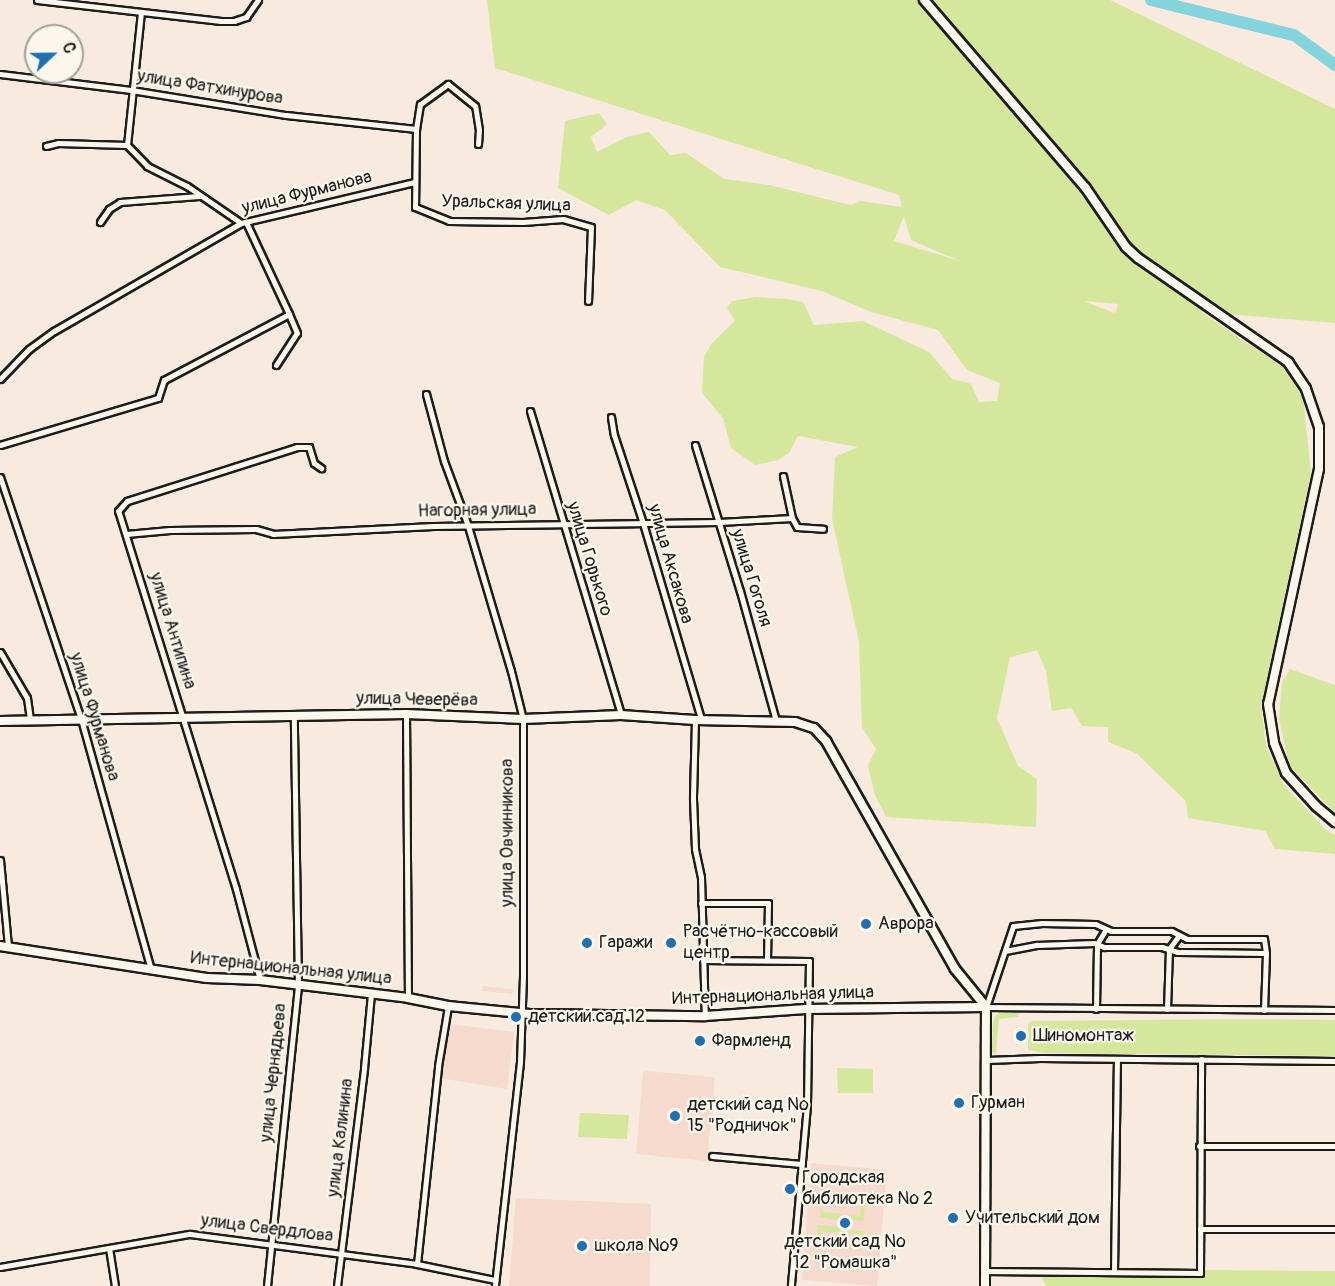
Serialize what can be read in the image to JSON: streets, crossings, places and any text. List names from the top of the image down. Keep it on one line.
{"streets":{"street":["улица Фатхинурова","улица Фурманова","Уральская улица","Нагорная улица","улица Горького","улица Аксакова","улица Гоголя","улица Антипина","улица Чеверёва","улица Овчинникова","Интернациональная улица","улица Чернядьева","улица Калинина","улица Свердлова"]},"crossings":[["улица Фатхинурова","Уральская улица"],["улица Фурманова","Уральская улица"],["улица Фурманова","улица Чеверёва"],["улица Фурманова","Интернациональная улица"],["Нагорная улица","улица Горького"],["Нагорная улица","улица Аксакова"],["Нагорная улица","улица Гоголя"],["Нагорная улица","улица Антипина"],["Нагорная улица","улица Овчинникова"],["улица Горького","улица Чеверёва"],["улица Аксакова","улица Чеверёва"],["улица Аксакова","Интернациональная улица"],["улица Гоголя","улица Чеверёва"],["улица Антипина","улица Чеверёва"],["улица Антипина","Интернациональная улица"],["улица Чеверёва","улица Овчинникова"],["улица Чеверёва","Интернациональная улица"],["улица Чеверёва","улица Чернядьева"],["улица Овчинникова","Интернациональная улица"],["улица Овчинникова","улица Свердлова"],["Интернациональная улица","улица Чернядьева"],["Интернациональная улица","улица Калинина"],["улица Чернядьева","улица Свердлова"],["улица Калинина","улица Свердлова"]],"places":["Аврора","Гаражи","Расчётно-кассовый центр","детский сад 12","Шиномонтаж","Фармленд","Гурман","детский сад № 15 \"Родничок\"","Городская библиотека № 2","Учительский дом","детский сад № 12 \"Ромашка\"","школа №9"],"north":"right"}
